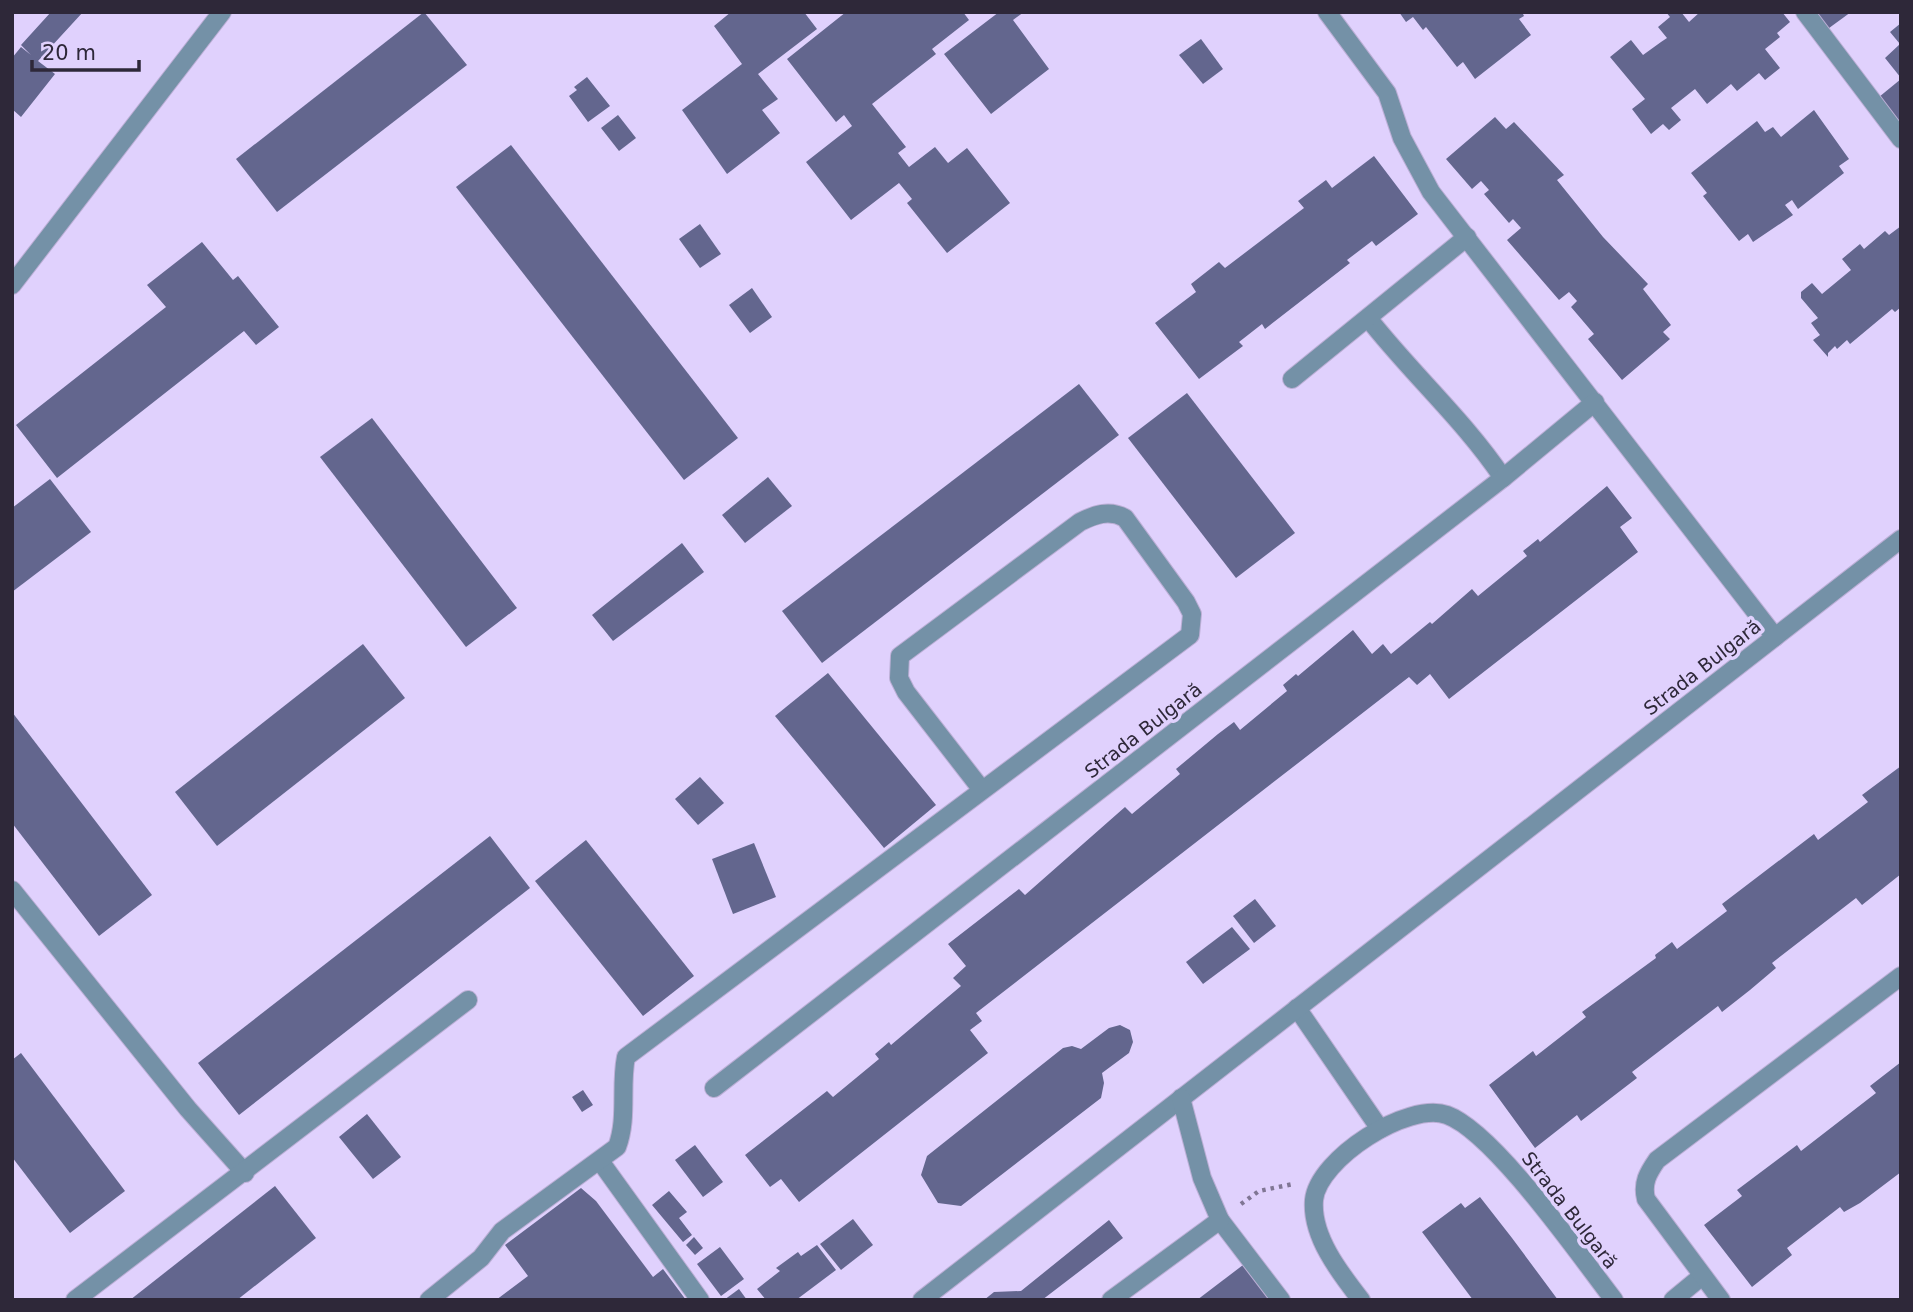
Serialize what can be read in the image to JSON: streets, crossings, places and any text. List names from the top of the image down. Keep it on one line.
{"streets":{"street":["Strada Bulgară"]},"scale_bar":"20 m"}
